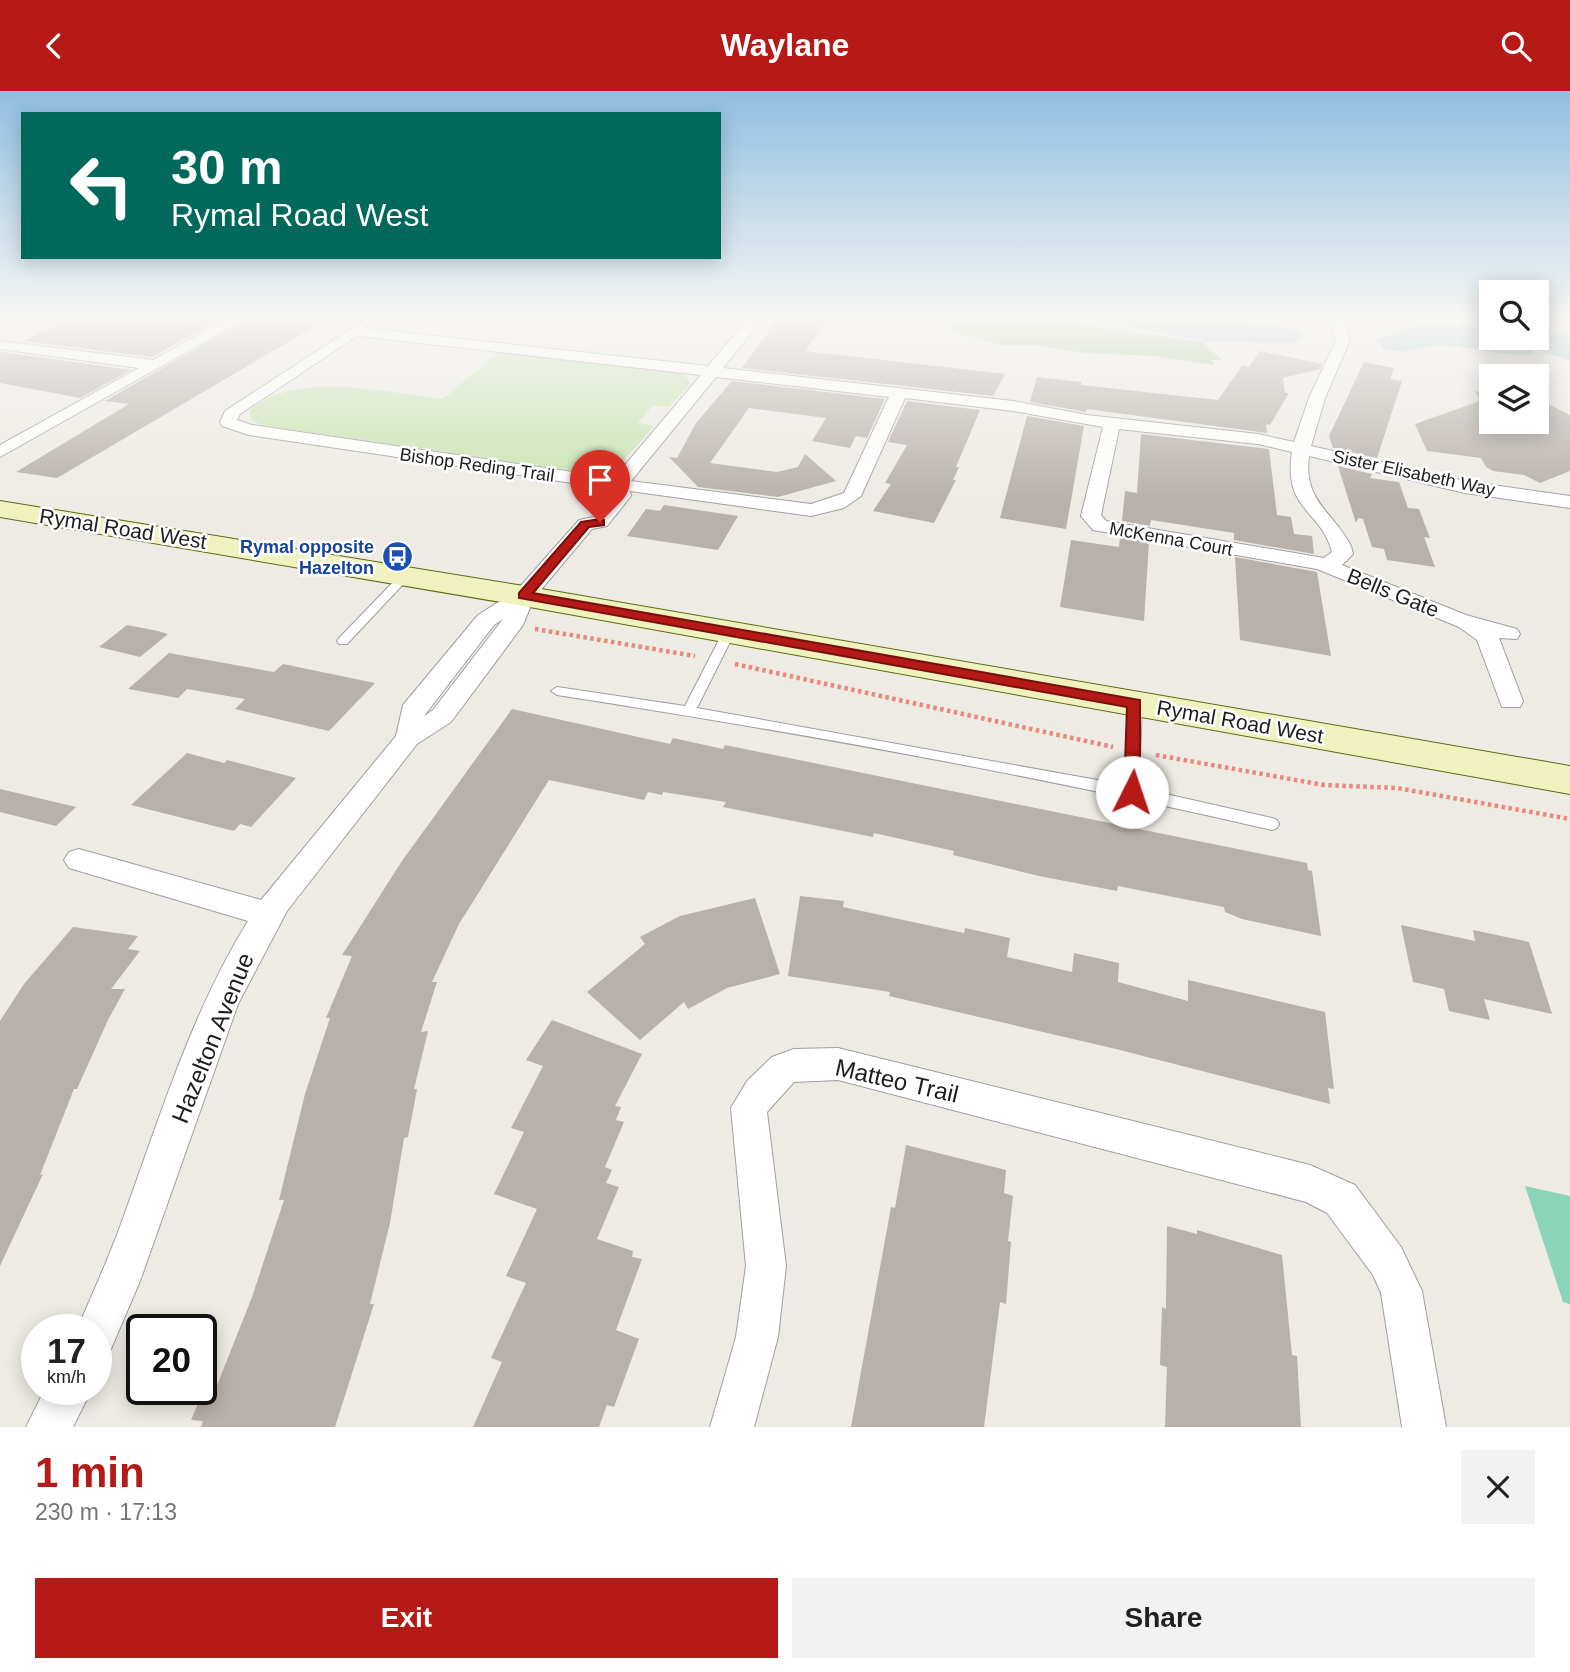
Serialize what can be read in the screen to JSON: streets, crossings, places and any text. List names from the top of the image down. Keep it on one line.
{"streets":{"main road":["Rymal Road West"],"street":["Bishop Reding Trail","Sister Elisabeth Way","McKenna Court","Bells Gate","Hazelton Avenue","Matteo Trail"]},"crossings":[["Rymal Road West","Hazelton Avenue"],["McKenna Court","Bells Gate"]],"places":{"bus stop":["Rymal opposite Hazelton"]},"page":{"header":"Waylane","turn":["30 m","Rymal Road West"],"speed":"17 km/h","limit":"20","heading":["1 min","230 m · 17:13"],"buttons":["Exit","Share"]}}
